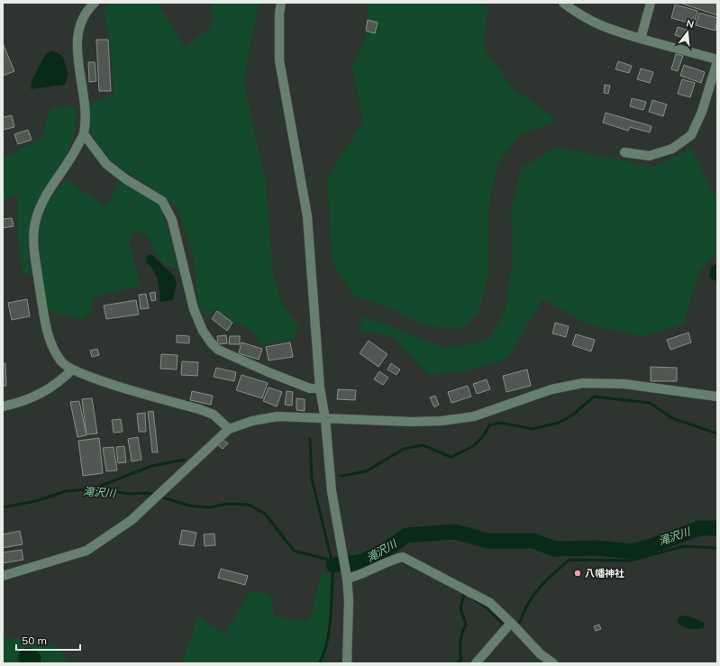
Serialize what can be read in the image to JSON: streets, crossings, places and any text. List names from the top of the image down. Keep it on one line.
{"water":["滝沢川"],"places":["八幡神社"],"scale_bar":"50 m","north":"top"}
